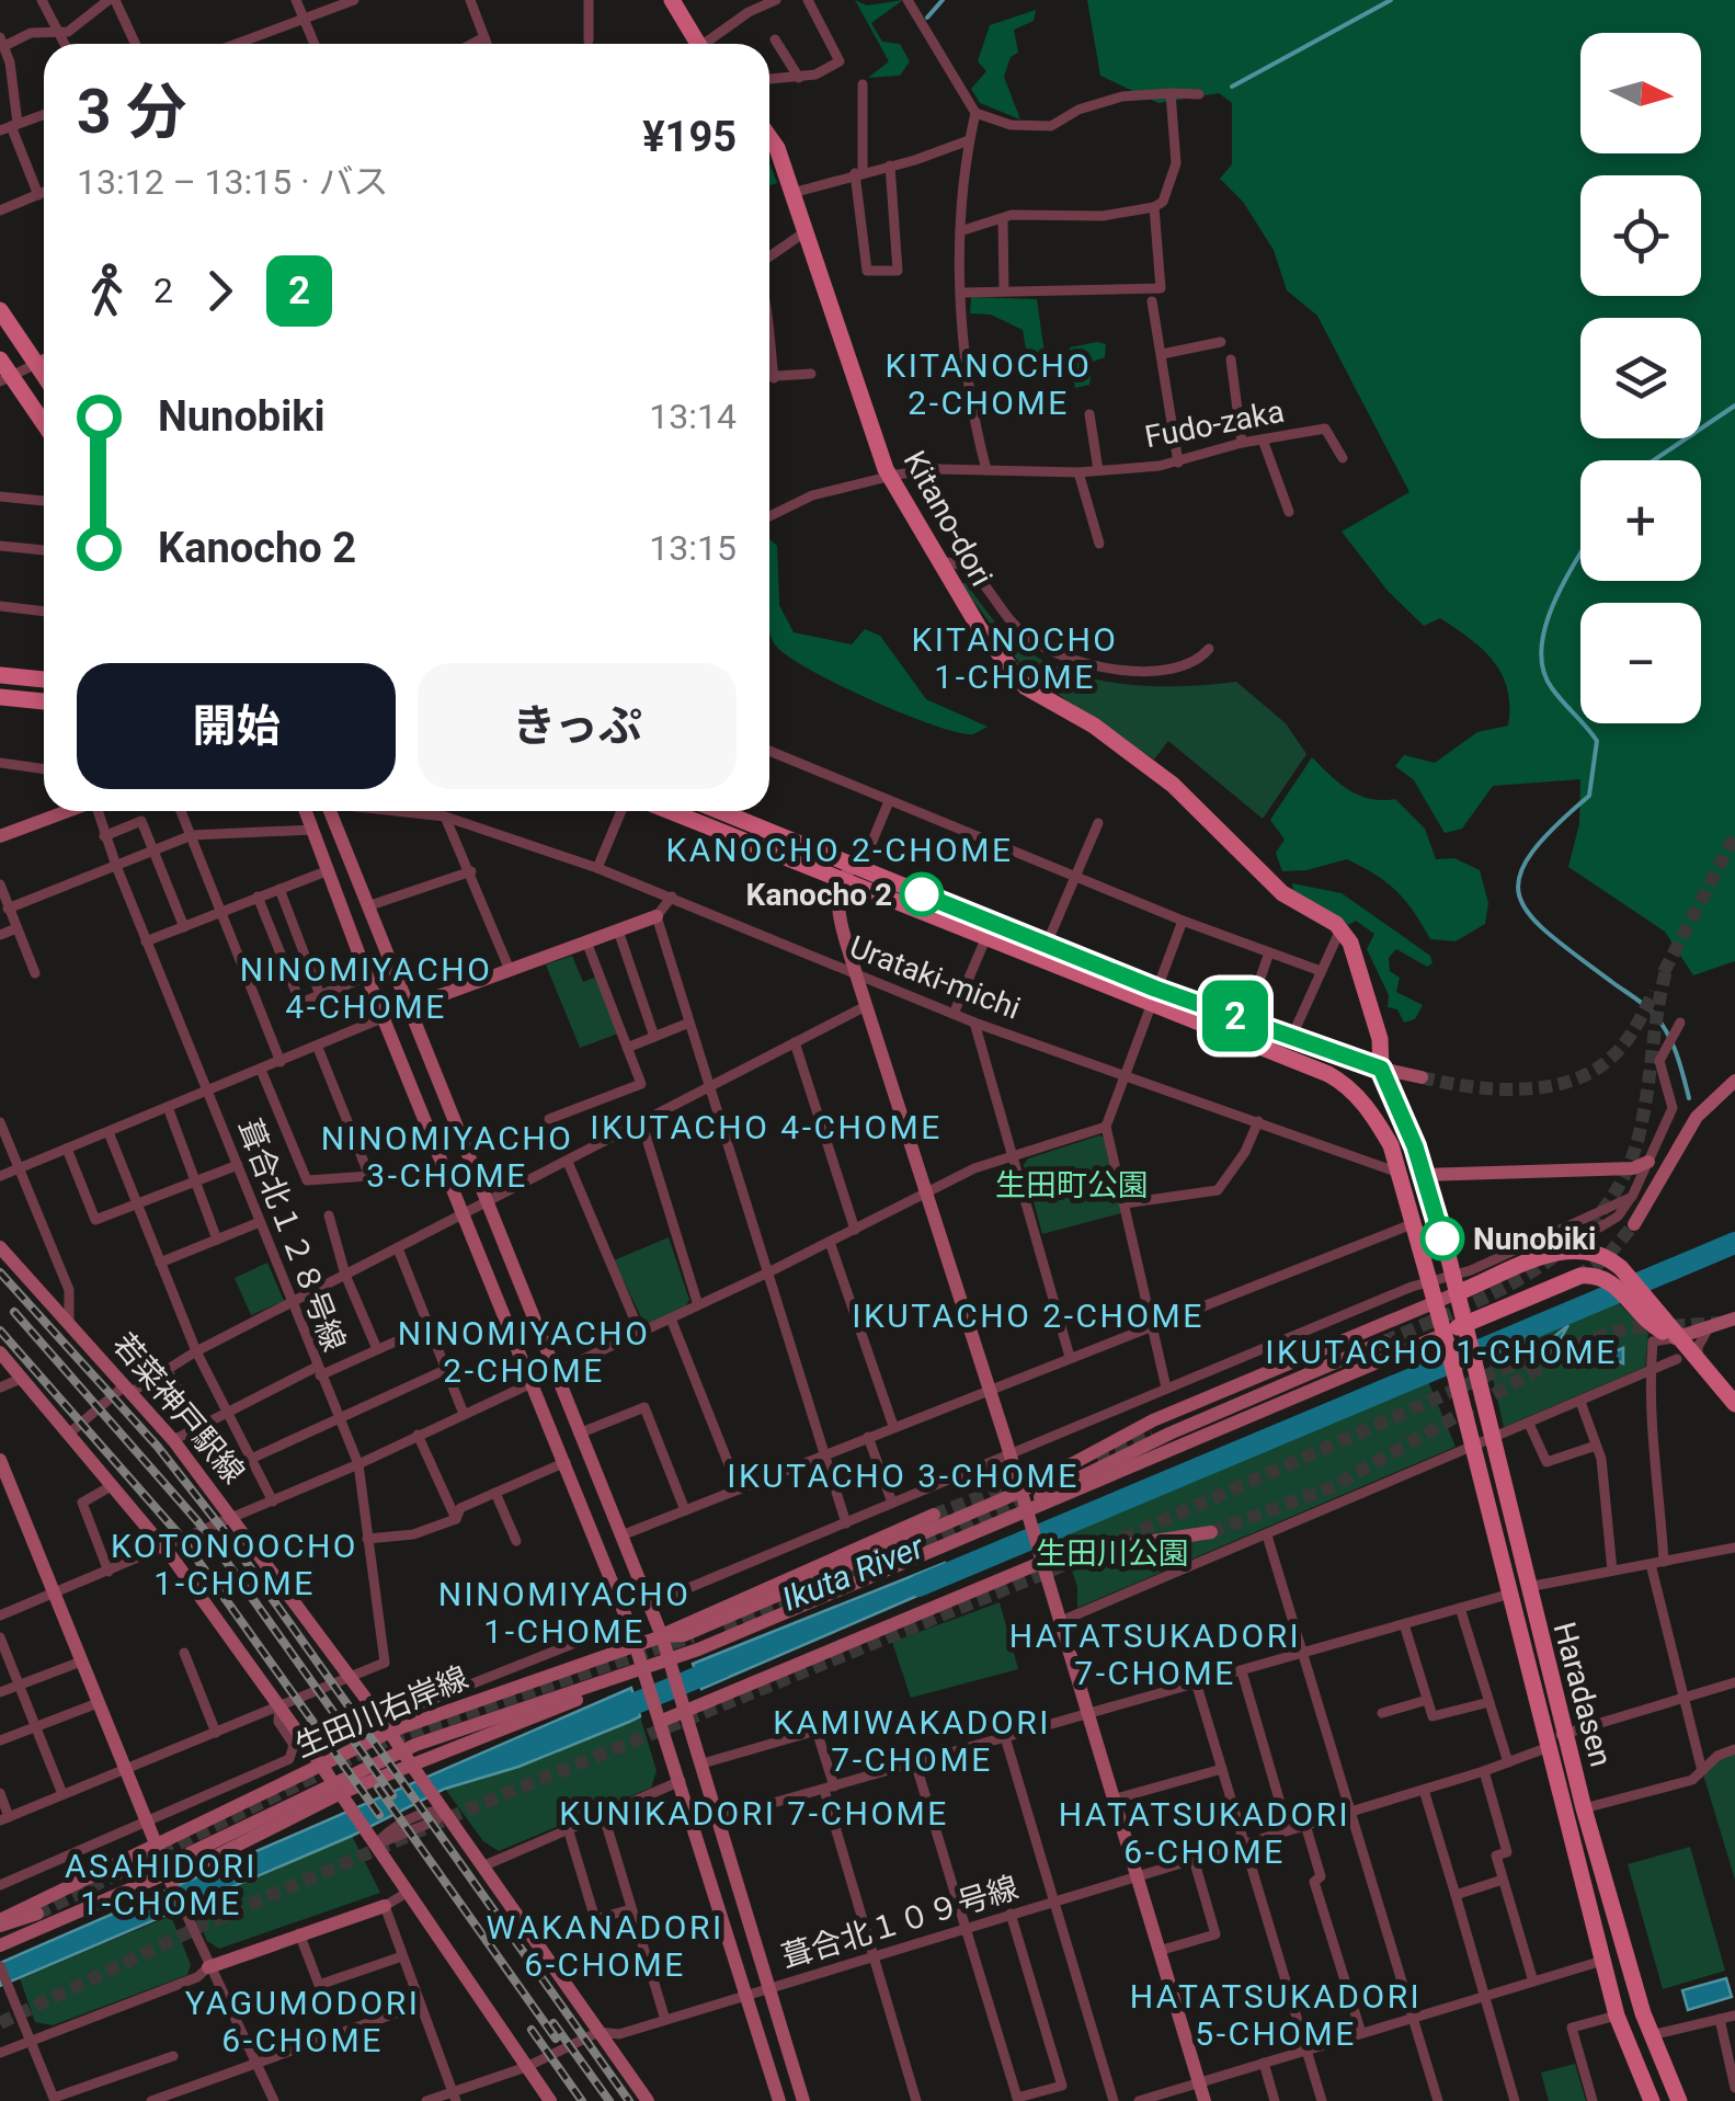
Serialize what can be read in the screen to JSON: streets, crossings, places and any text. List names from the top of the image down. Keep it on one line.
{"streets":{"main road":["Kitano-dori","Haradasen"],"street":["Fudo-zaka","Urataki-michi","葺合北１２８号線","若菜神戸駅線","生田川右岸線","葺合北１０９号線"]},"crossings":[["Fudo-zaka","Kitano-dori"],["Urataki-michi","Haradasen"],["葺合北１２８号線","若菜神戸駅線"],["Haradasen","生田川右岸線"],["Haradasen","葺合北１０９号線"]],"districts":["KITANOCHO 2-CHOME","KITANOCHO 1-CHOME","KANOCHO 2-CHOME","NINOMIYACHO 4-CHOME","IKUTACHO 4-CHOME","NINOMIYACHO 3-CHOME","IKUTACHO 2-CHOME","NINOMIYACHO 2-CHOME","IKUTACHO 1-CHOME","IKUTACHO 3-CHOME","KOTONOOCHO 1-CHOME","NINOMIYACHO 1-CHOME","HATATSUKADORI 7-CHOME","KAMIWAKADORI 7-CHOME","KUNIKADORI 7-CHOME","HATATSUKADORI 6-CHOME","ASAHIDORI 1-CHOME","WAKANADORI 6-CHOME","HATATSUKADORI 5-CHOME","YAGUMODORI 6-CHOME"],"water":["Ikuta River"],"parks":["生田町公園","生田川公園"],"places":["Kanocho 2","Nunobiki"],"lines":["bus line 2"],"north":"right","page":{"on_map":"2","map_buttons":["+","−"],"heading":["3 分","13:12 – 13:15 · バス","¥195"],"legs":["2","2"],"list":[{"name":"Nunobiki","value":"13:14"},{"name":"Kanocho 2","value":"13:15"}],"buttons":["開始","きっぷ"]}}
